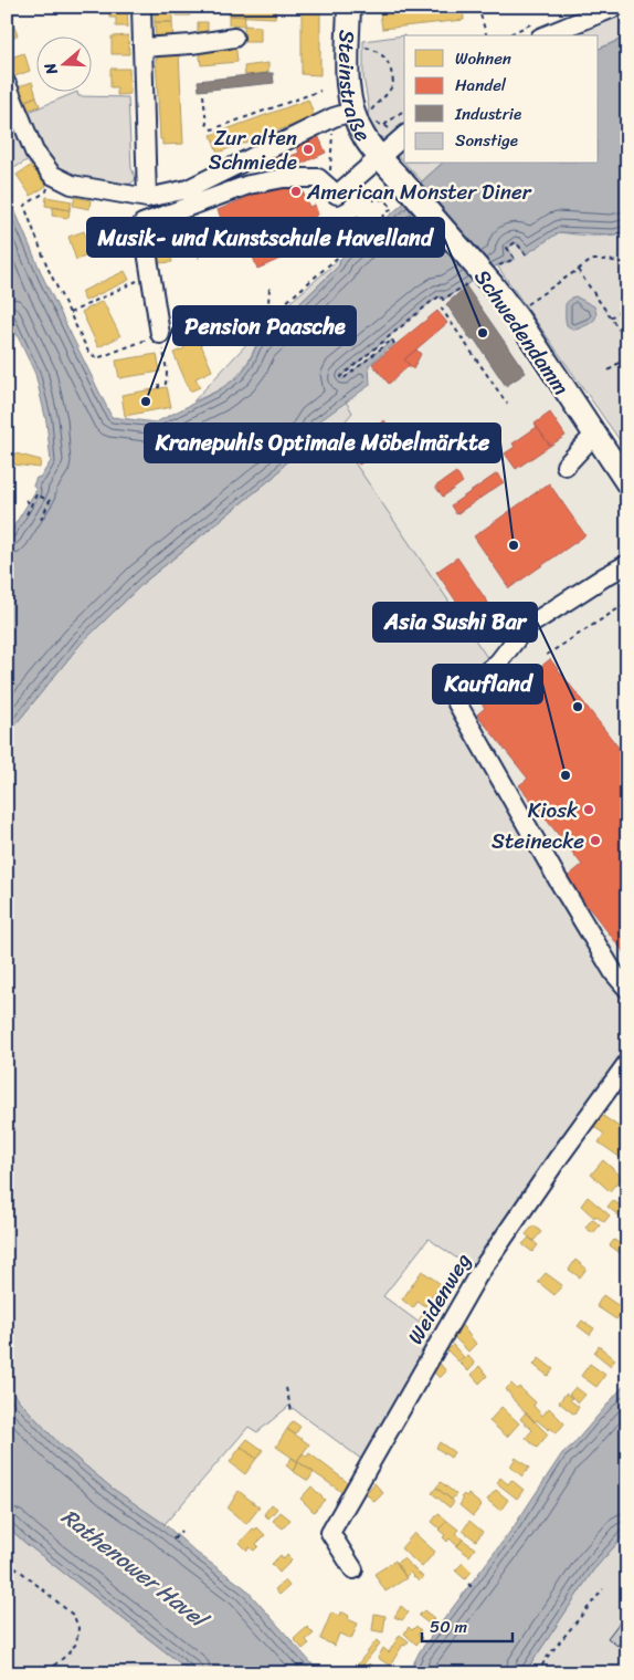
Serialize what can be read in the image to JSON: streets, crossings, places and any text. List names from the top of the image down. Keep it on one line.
{"streets":{"main road":["Steinstraße","Schwedendamm"],"street":["Weidenweg"]},"crossings":[["Steinstraße","Schwedendamm"]],"water":["Rathenower Havel"],"places":["Zur alten Schmiede","American Monster Diner","Musik- und Kunstschule Havelland","Pension Paasche","Kranepuhls Optimale Möbelmärkte","Asia Sushi Bar","Kaufland","Kiosk","Steinecke"],"legend":["Wohnen","Handel","Industrie","Sonstige"],"scale_bar":"50 m","north":"left"}
